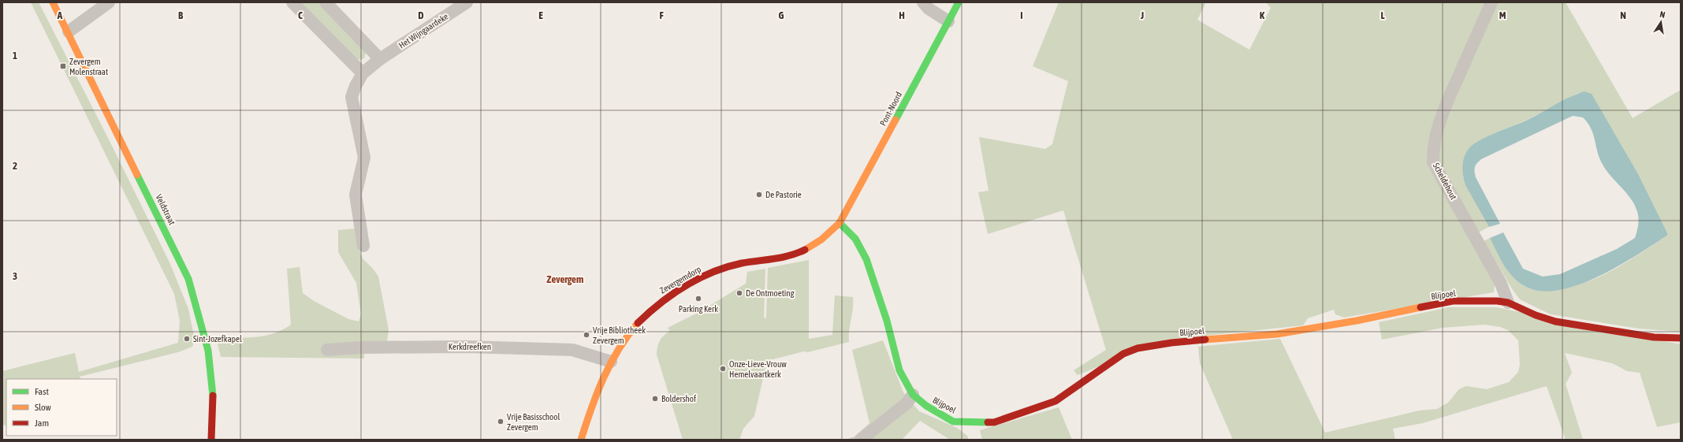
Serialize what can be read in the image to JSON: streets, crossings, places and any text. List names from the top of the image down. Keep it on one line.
{"streets":{"street":["Het Wijngaardeke","Pont-Noord","Scheldehout","Veldstraat","Zevergemdorp","Blijpoel","Kerkdreefken"]},"crossings":[["Pont-Noord","Zevergemdorp"],["Pont-Noord","Blijpoel"],["Scheldehout","Blijpoel"],["Zevergemdorp","Blijpoel"],["Zevergemdorp","Kerkdreefken"]],"districts":["Zevergem"],"places":{"transit":["Zevergem Molenstraat"],"other":["De Pastorie","De Ontmoeting","Parking Kerk","Vrije Bibliotheek Zevergem","Sint-Jozefkapel","Onze-Lieve-Vrouw Hemelvaartkerk","Boldershof","Vrije Basisschool Zevergem"]},"legend":["Fast","Slow","Jam"],"north":"top","grid":{"columns":["A","B","C","D","E","F","G","H","I","J","K","L","M","N"],"rows":["1","2","3"]}}
